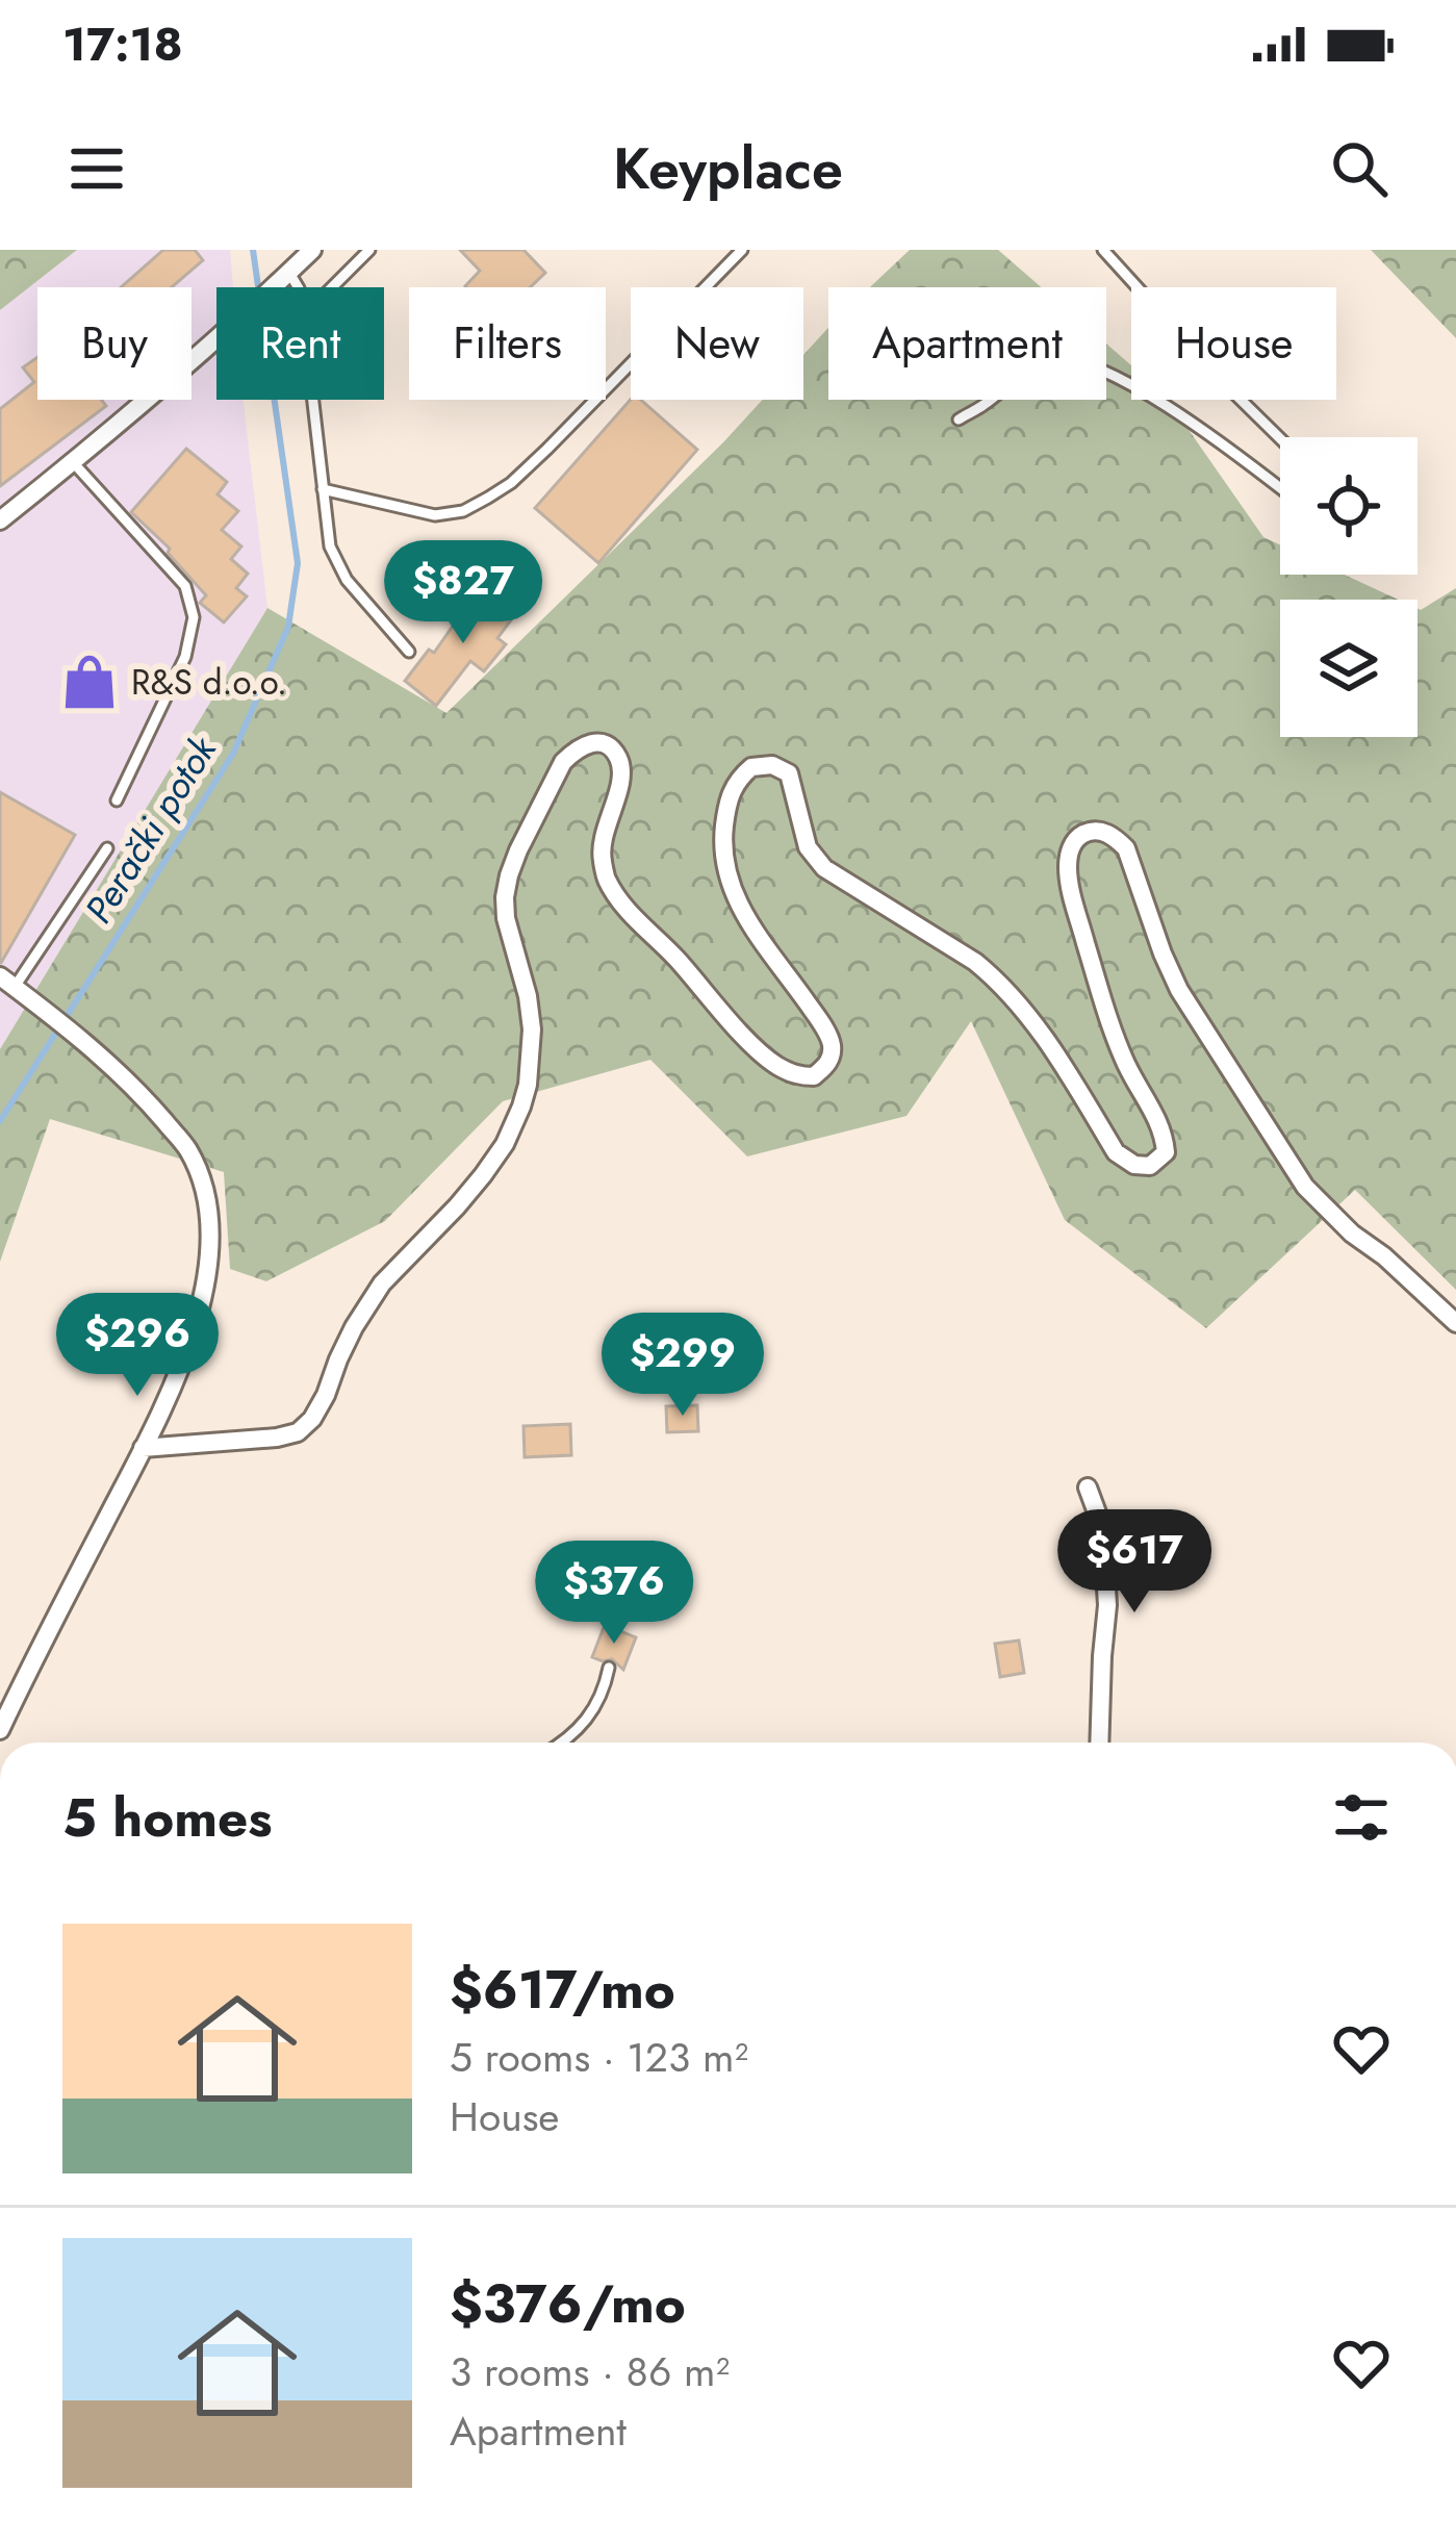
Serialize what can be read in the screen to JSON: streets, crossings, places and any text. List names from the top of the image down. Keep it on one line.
{"water":["Perački potok"],"places":{"shop":["R&S d.o.o."]},"page":{"status":"17:18","header":"Keyplace","chip":["Buy","Rent","Filters","New","Apartment","House"],"price":["$827","$296","$299","$617","$376"],"heading":"5 homes","list":[{"name":"$617/mo","note":"5 rooms · 123 m² · House"},{"name":"$376/mo","note":"3 rooms · 86 m² · Apartment"}]}}
